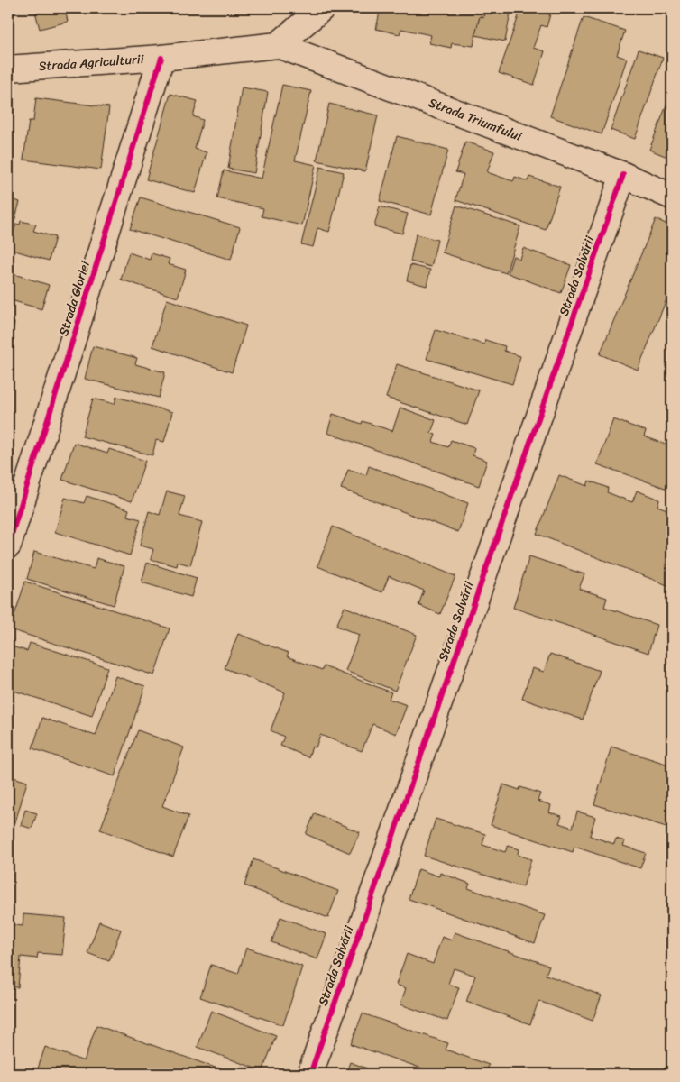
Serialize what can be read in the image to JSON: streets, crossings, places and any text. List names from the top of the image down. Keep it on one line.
{"streets":{"street":["Strada Agriculturii","Strada Triumfului","Strada Salvării","Strada Gloriei"]},"crossings":[["Strada Agriculturii","Strada Triumfului"],["Strada Agriculturii","Strada Gloriei"],["Strada Triumfului","Strada Salvării"]]}
